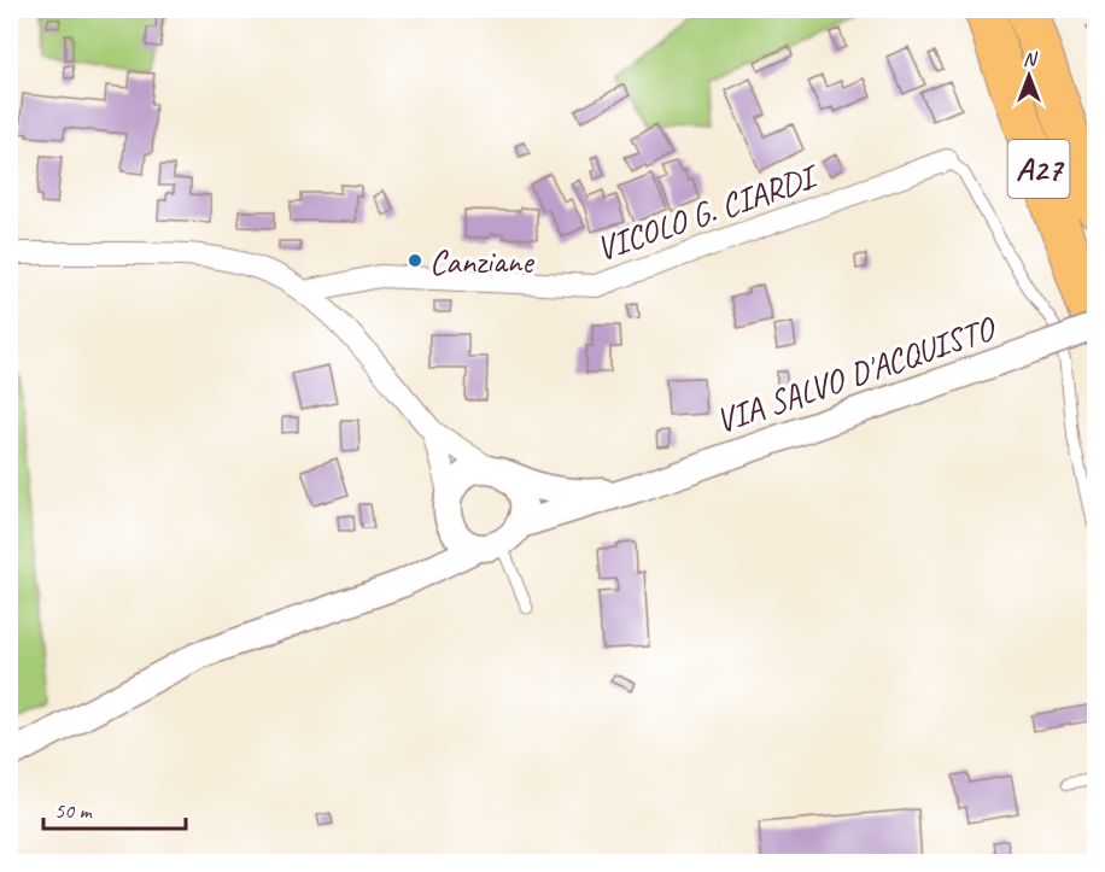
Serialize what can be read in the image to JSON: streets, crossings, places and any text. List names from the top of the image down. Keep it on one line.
{"streets":{"highway":["A27"],"street":["VICOLO G. CIARDI","VIA SALVO D'ACQUISTO"]},"crossings":[["A27","VIA SALVO D'ACQUISTO"]],"places":["Canziane"],"scale_bar":"50 m","north":"top"}
